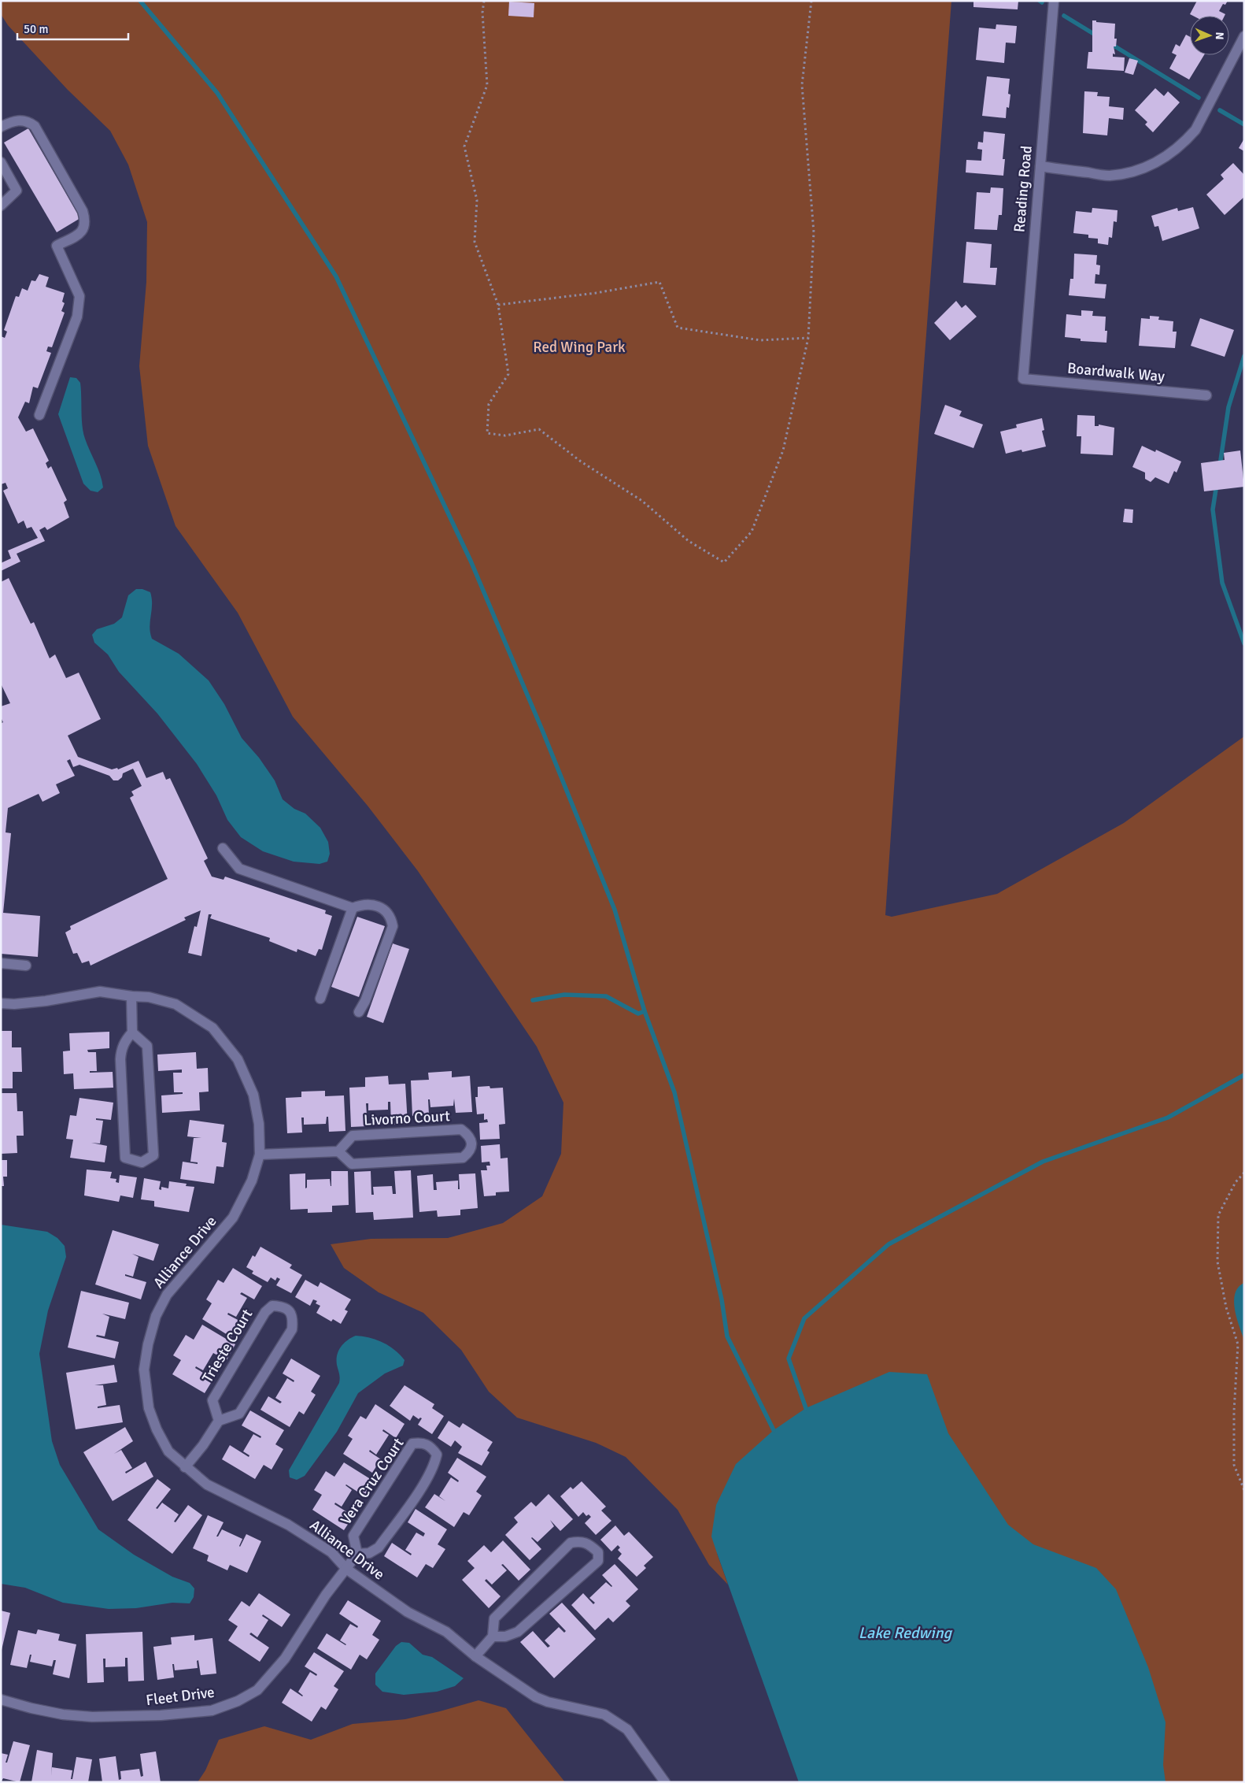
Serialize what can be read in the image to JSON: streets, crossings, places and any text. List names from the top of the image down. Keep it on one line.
{"streets":{"street":["Reading Road","Boardwalk Way","Livorno Court","Alliance Drive","Trieste Court","Vera Cruz Court","Fleet Drive"]},"crossings":[["Reading Road","Boardwalk Way"],["Alliance Drive","Fleet Drive"]],"water":["Lake Redwing"],"parks":["Red Wing Park"],"scale_bar":"50 m","north":"right"}
